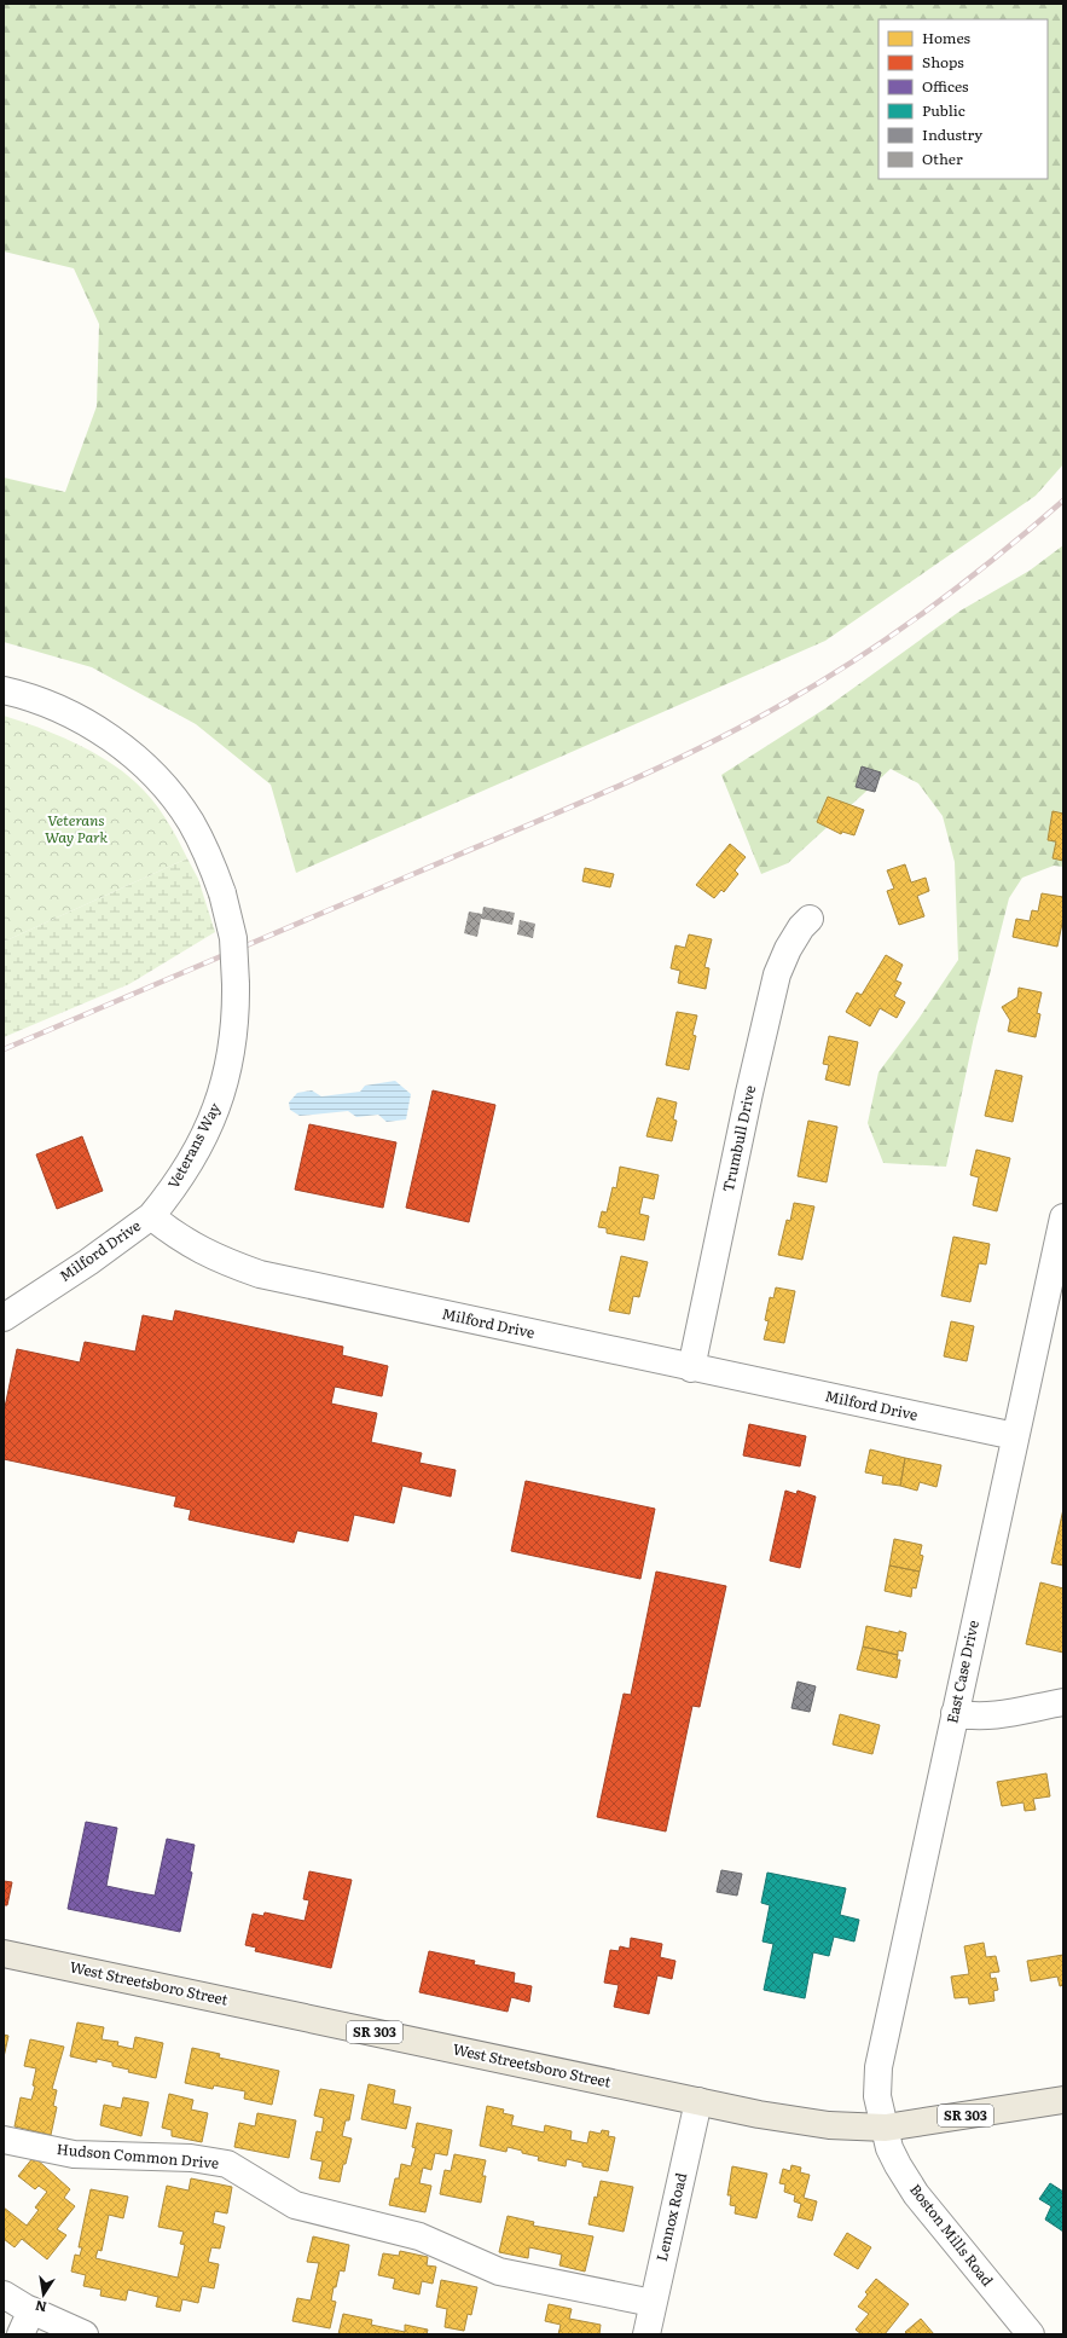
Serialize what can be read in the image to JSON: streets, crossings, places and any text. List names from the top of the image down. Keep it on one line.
{"streets":{"main road":["West Streetsboro Street","SR 303"],"street":["Trumbull Drive","Veterans Way","Milford Drive","East Case Drive","Hudson Common Drive","Lennox Road","Boston Mills Road"]},"crossings":[["Trumbull Drive","Milford Drive"],["Veterans Way","Milford Drive"],["Milford Drive","East Case Drive"],["East Case Drive","West Streetsboro Street"],["East Case Drive","Boston Mills Road"],["West Streetsboro Street","Lennox Road"],["West Streetsboro Street","Boston Mills Road"],["Hudson Common Drive","Lennox Road"]],"parks":["Veterans Way Park"],"legend":["Homes","Shops","Offices","Public","Industry","Other"],"north":"bottom"}
